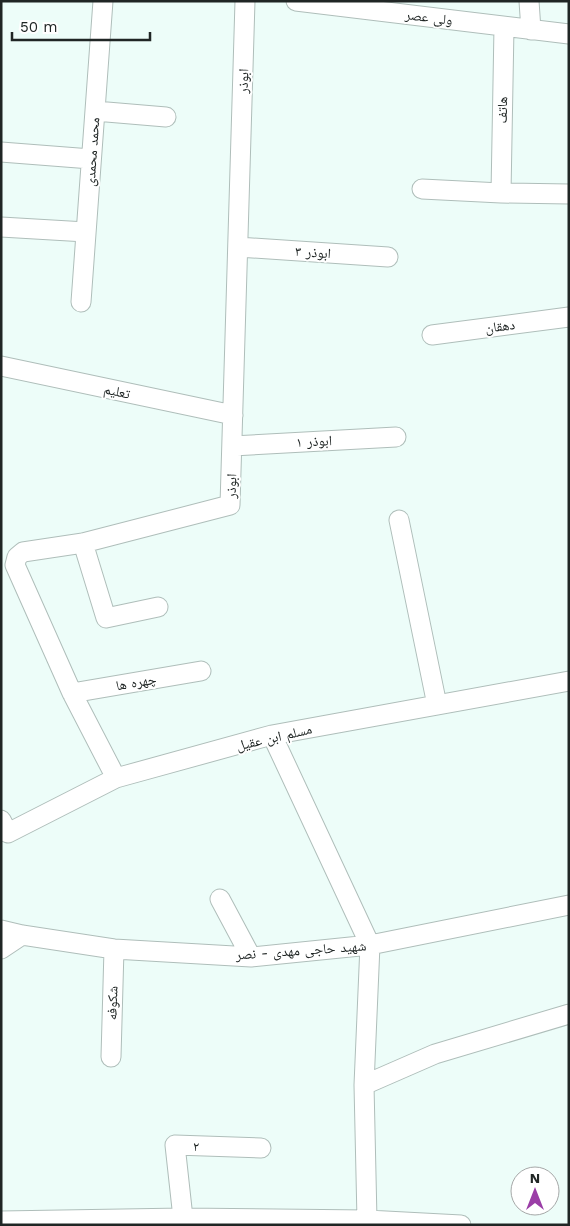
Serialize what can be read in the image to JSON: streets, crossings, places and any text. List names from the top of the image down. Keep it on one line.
{"streets":{"street":["ولی عصر","ابوذر","هاتف","محمد محمدی","ابوذر ۳","دهقان","تعلیم","ابوذر ۱","چهره ها","مسلم ابن عقیل","شهید حاجی مهدی - نصر","شکوفه","۲"]},"crossings":[["ولی عصر","هاتف"],["ابوذر","ابوذر ۳"],["ابوذر","تعلیم"],["ابوذر","ابوذر ۱"],["ابوذر","چهره ها"],["ابوذر","مسلم ابن عقیل"],["شهید حاجی مهدی - نصر","شکوفه"]],"scale_bar":"50 m","north":"top"}
